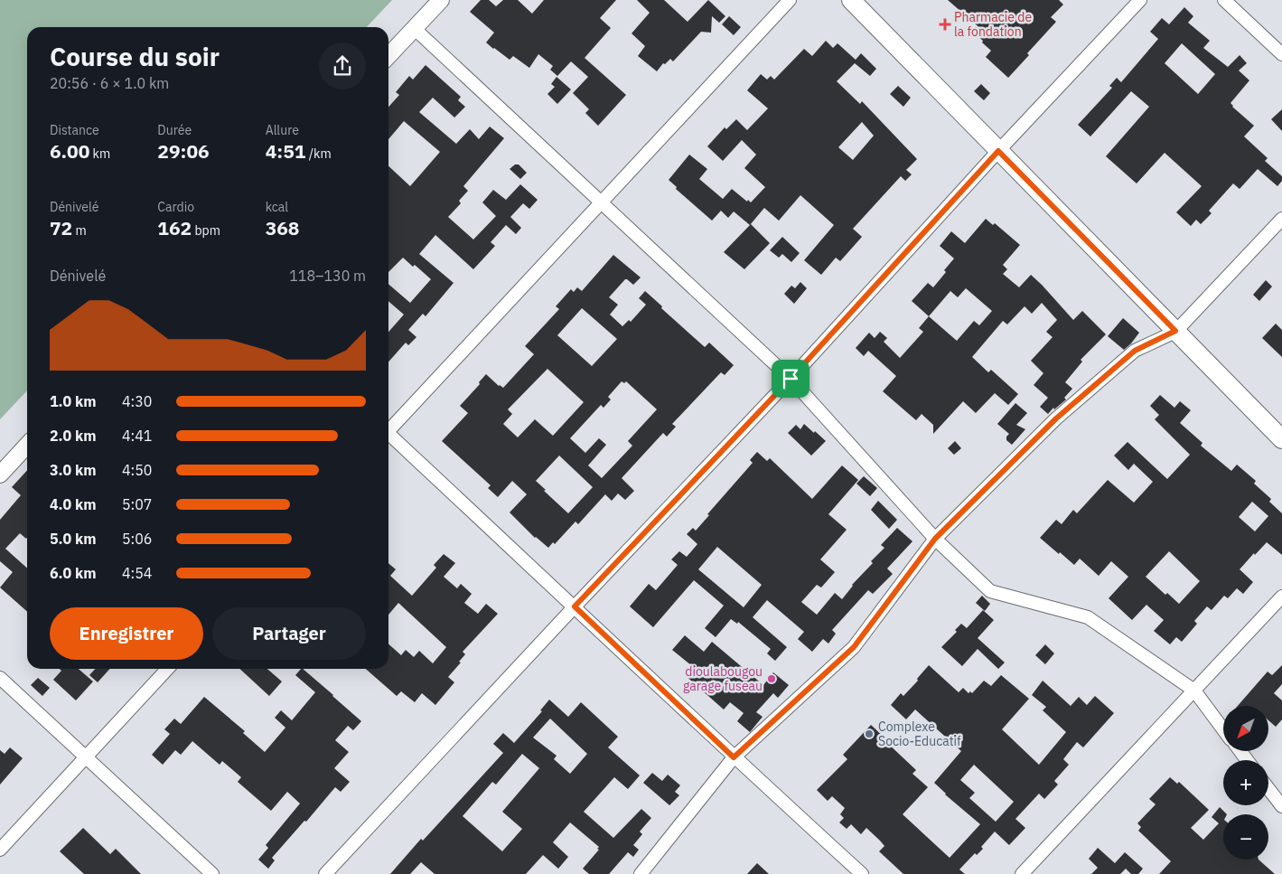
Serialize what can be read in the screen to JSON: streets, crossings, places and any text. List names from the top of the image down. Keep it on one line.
{"places":{"health":["Pharmacie de la fondation"],"other":["dioulabougou garage fuseau","Complexe Socio-Educatif"]},"north":"bottom left","page":{"heading":["Course du soir","20:56 · 6 × 1.0 km"],"stats":[["Distance","6.00 km"],["Durée","29:06"],["Allure","4:51 /km"],["Dénivelé","72 m"],["Cardio","162 bpm"],["kcal","368"]],"chart":["Dénivelé","118–130 m"],"list":[{"name":"1.0 km","note":"4:30"},{"name":"2.0 km","note":"4:41"},{"name":"3.0 km","note":"4:50"},{"name":"4.0 km","note":"5:07"},{"name":"5.0 km","note":"5:06"},{"name":"6.0 km","note":"4:54"}],"buttons":["Enregistrer","Partager"],"map_buttons":["+","−"]}}
